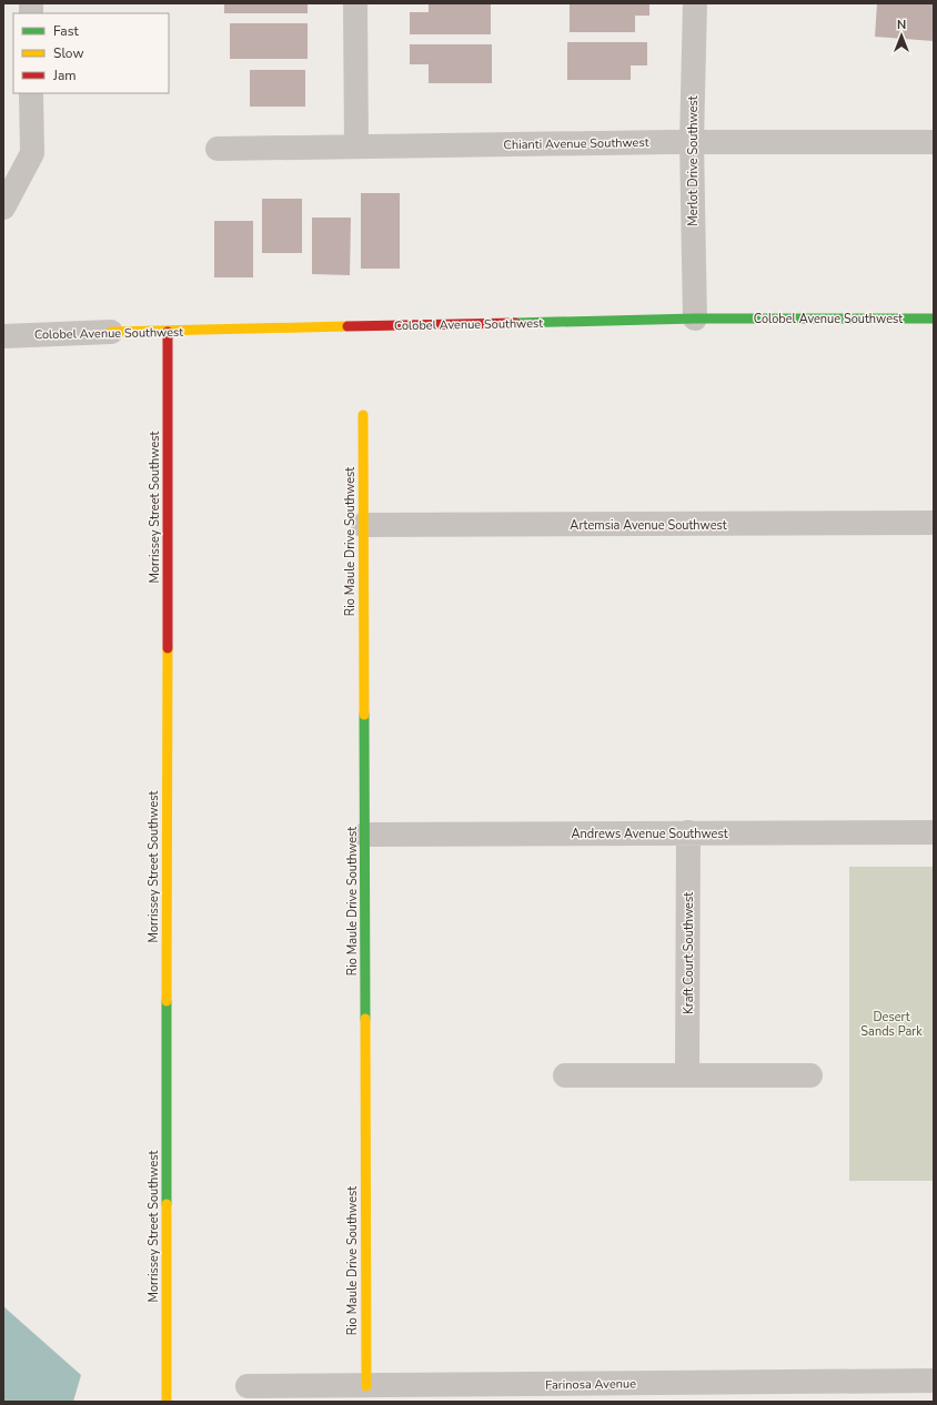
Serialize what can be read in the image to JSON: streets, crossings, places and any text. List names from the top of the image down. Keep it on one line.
{"streets":{"street":["Chianti Avenue Southwest","Merlot Drive Southwest","Colobel Avenue Southwest","Morrissey Street Southwest","Artemsia Avenue Southwest","Rio Maule Drive Southwest","Andrews Avenue Southwest","Kraft Court Southwest","Farinosa Avenue"]},"crossings":[["Chianti Avenue Southwest","Merlot Drive Southwest"],["Merlot Drive Southwest","Colobel Avenue Southwest"],["Colobel Avenue Southwest","Morrissey Street Southwest"],["Artemsia Avenue Southwest","Rio Maule Drive Southwest"],["Rio Maule Drive Southwest","Andrews Avenue Southwest"],["Rio Maule Drive Southwest","Farinosa Avenue"],["Andrews Avenue Southwest","Kraft Court Southwest"]],"parks":["Desert Sands Park"],"legend":["Fast","Slow","Jam"],"north":"top"}
